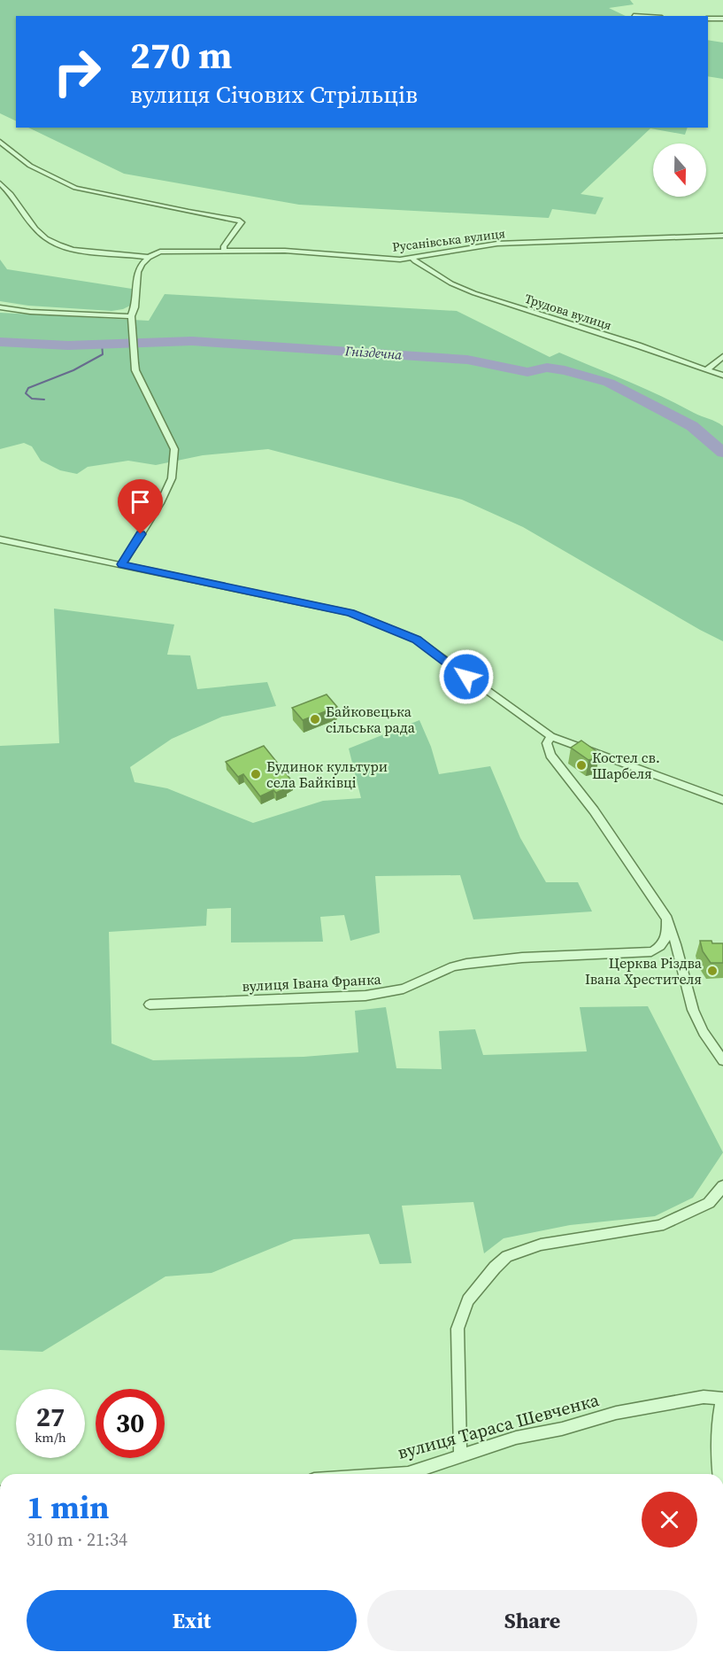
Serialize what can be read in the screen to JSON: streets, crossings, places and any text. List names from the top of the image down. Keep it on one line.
{"streets":{"street":["Русанівська вулиця","Трудова вулиця","вулиця Івана Франка","вулиця Тараса Шевченка"]},"crossings":[["Русанівська вулиця","Трудова вулиця"]],"water":["Гніздечна"],"places":["Байковецька сільська рада","Костел св. Шарбеля","Будинок культури села Байківці","Церква Різдва Івана Хрестителя"],"north":"bottom","page":{"turn":["270 m","вулиця Січових Стрільців"],"speed":"27 km/h","limit":"30","heading":["1 min","310 m · 21:34"],"buttons":["Exit","Share"]}}
